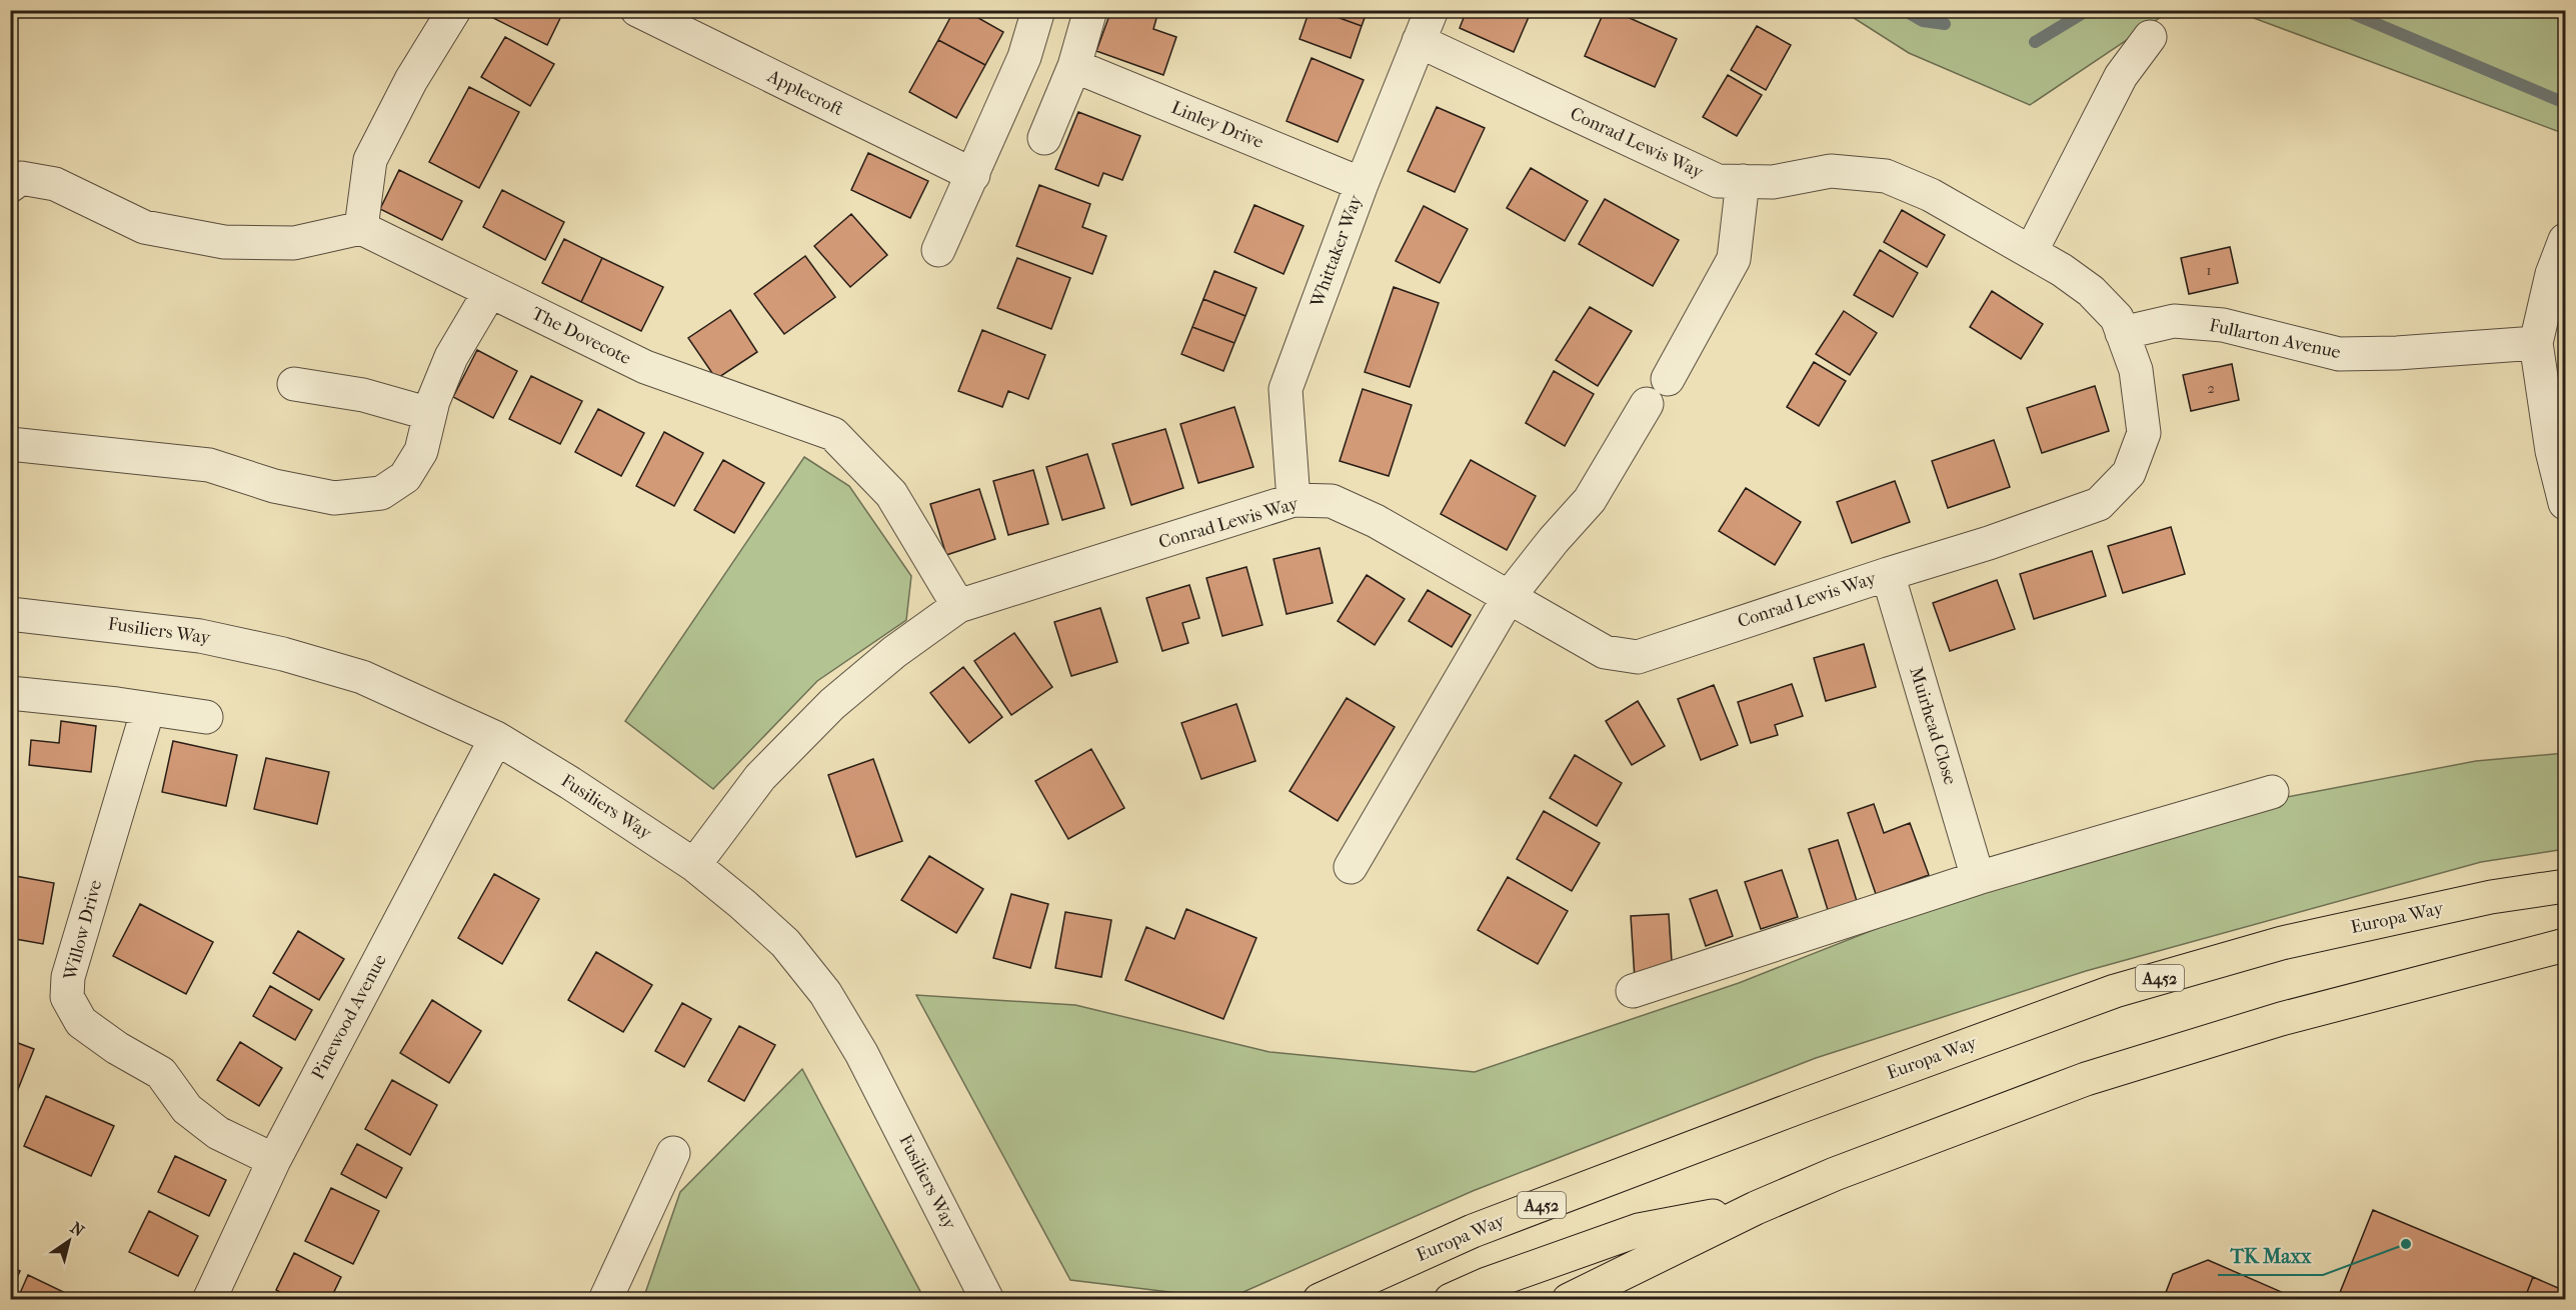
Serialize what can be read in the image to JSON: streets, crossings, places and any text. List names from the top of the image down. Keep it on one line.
{"streets":{"highway":["Europa Way","A452"],"street":["Applecroft","Linley Drive","Conrad Lewis Way","Whittaker Way","The Dovecote","Fullarton Avenue","Fusiliers Way","Muirhead Close","Willow Drive","Pinewood Avenue"]},"crossings":[["Linley Drive","Whittaker Way"],["Conrad Lewis Way","Whittaker Way"],["Conrad Lewis Way","The Dovecote"],["Conrad Lewis Way","Fullarton Avenue"],["Conrad Lewis Way","Fusiliers Way"],["Conrad Lewis Way","Muirhead Close"],["Fusiliers Way","Pinewood Avenue"],["Willow Drive","Pinewood Avenue"]],"places":["TK Maxx"],"house_numbers":["1","2"],"north":"top right"}
